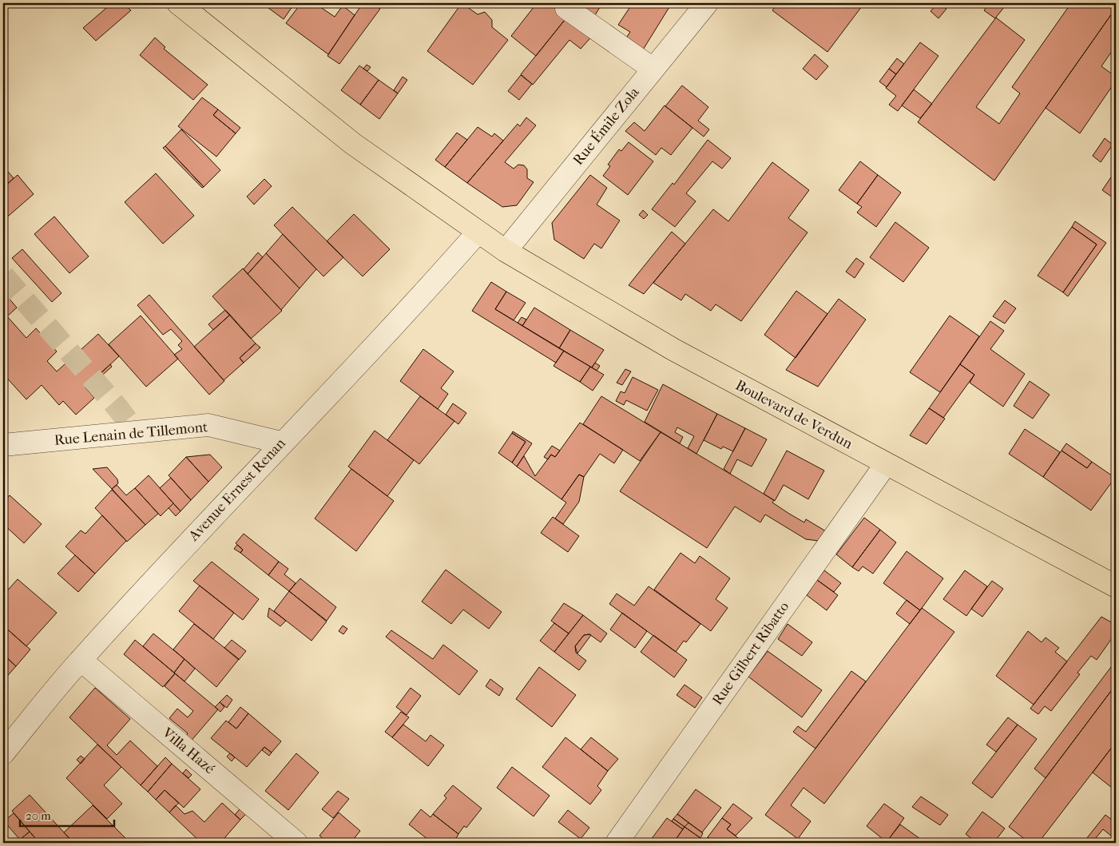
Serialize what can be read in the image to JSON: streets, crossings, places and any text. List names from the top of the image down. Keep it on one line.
{"streets":{"main road":["Boulevard de Verdun"],"street":["Rue Émile Zola","Rue Lenain de Tillemont","Avenue Ernest Renan","Rue Gilbert Ribatto","Villa Hazé"]},"crossings":[["Rue Émile Zola","Boulevard de Verdun"],["Boulevard de Verdun","Avenue Ernest Renan"],["Boulevard de Verdun","Rue Gilbert Ribatto"],["Rue Lenain de Tillemont","Avenue Ernest Renan"],["Avenue Ernest Renan","Villa Hazé"]],"scale_bar":"20 m"}
